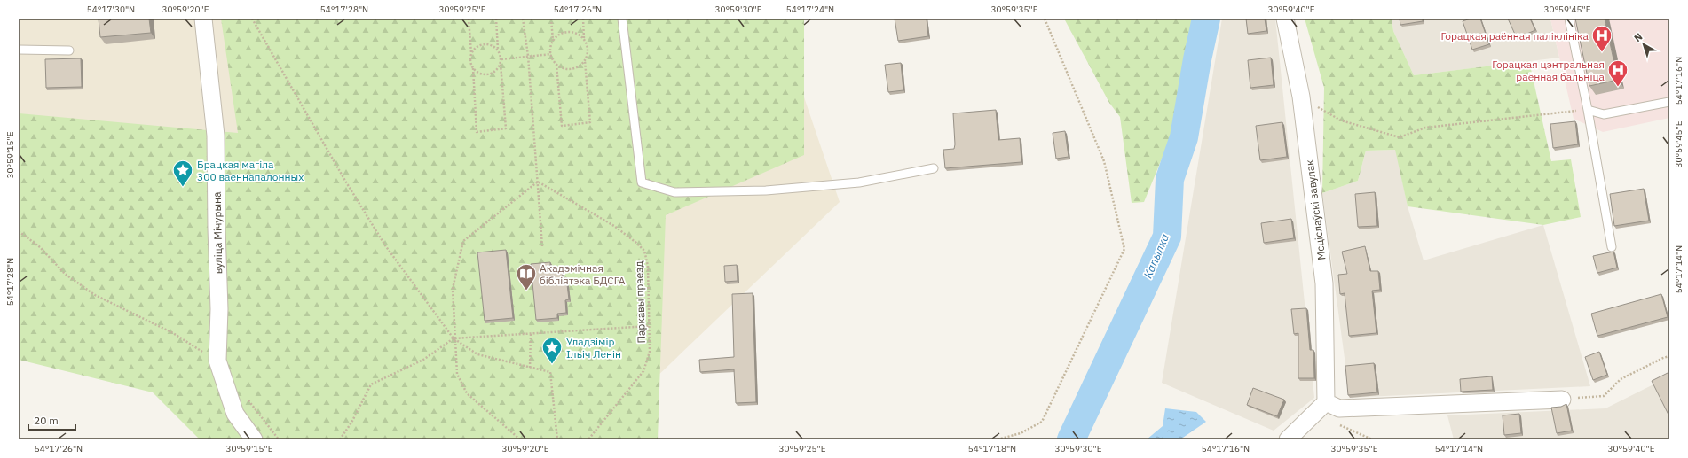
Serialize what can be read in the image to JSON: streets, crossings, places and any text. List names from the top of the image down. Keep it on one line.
{"streets":{"street":["Мсціслаўскі завулак","вуліца Мічурына"],"path":["Паркавы праезд"]},"water":["Капылка"],"places":{"hospital":["Горацкая раённая паліклініка","Горацкая цэнтральная раённая бальніца"],"place":["Брацкая магіла 300 ваеннапалонных","Уладзімір Ільіч Ленін"],"library":["Акадэмічная бібліятэка БДСГА"]},"scale_bar":"20 m","north":"top left","coordinates":["54°17'30\"N","30°59'20\"E","54°17'28\"N","30°59'25\"E","54°17'26\"N","30°59'30\"E","54°17'24\"N","30°59'35\"E","30°59'40\"E","30°59'45\"E","54°17'16\"N","30°59'15\"E","54°17'14\"N","54°17'18\"N"]}
